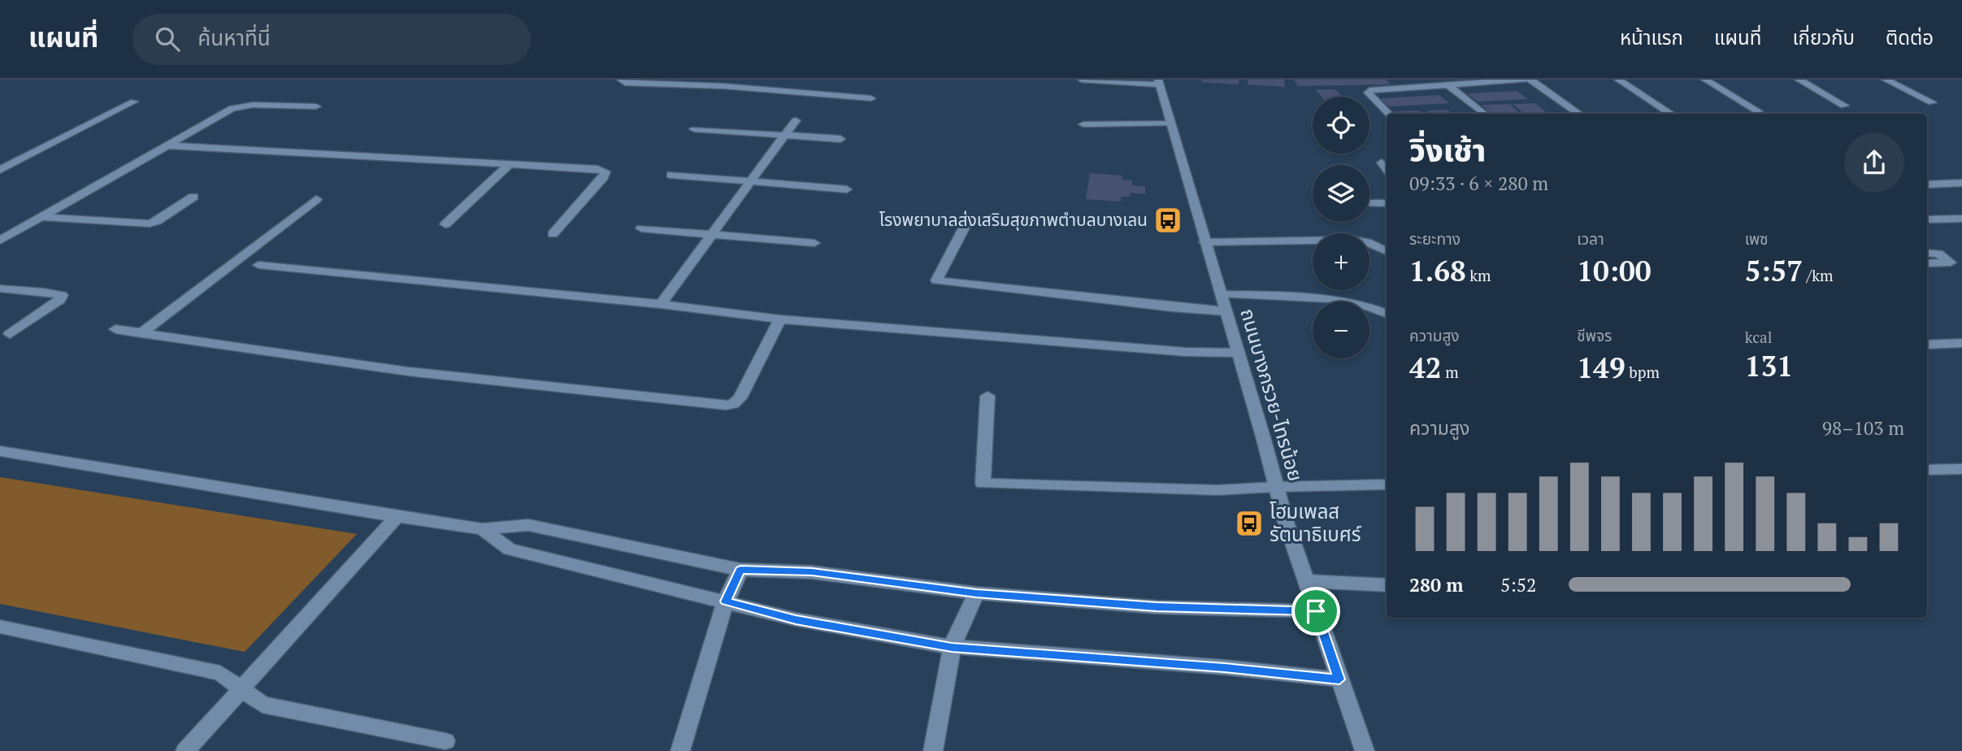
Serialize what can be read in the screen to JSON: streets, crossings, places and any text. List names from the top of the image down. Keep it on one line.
{"streets":{"street":["ถนนบางกรวย-ไทรน้อย"]},"places":{"bus stop":["โรงพยาบาลส่งเสริมสุขภาพตำบลบางเลน","โฮมเพลส รัตนาธิเบศร์"]},"page":{"header":"แผนที่","search":"ค้นหาที่นี่","nav":["หน้าแรก","แผนที่","เกี่ยวกับ","ติดต่อ"],"map_buttons":["+","−"],"heading":["วิ่งเช้า","09:33 · 6 × 280 m"],"stats":[["ระยะทาง","1.68 km"],["เวลา","10:00"],["เพซ","5:57 /km"],["ความสูง","42 m"],["ชีพจร","149 bpm"],["kcal","131"]],"chart":["ความสูง","98–103 m"],"list":[{"name":"280 m","note":"5:52"}]}}
